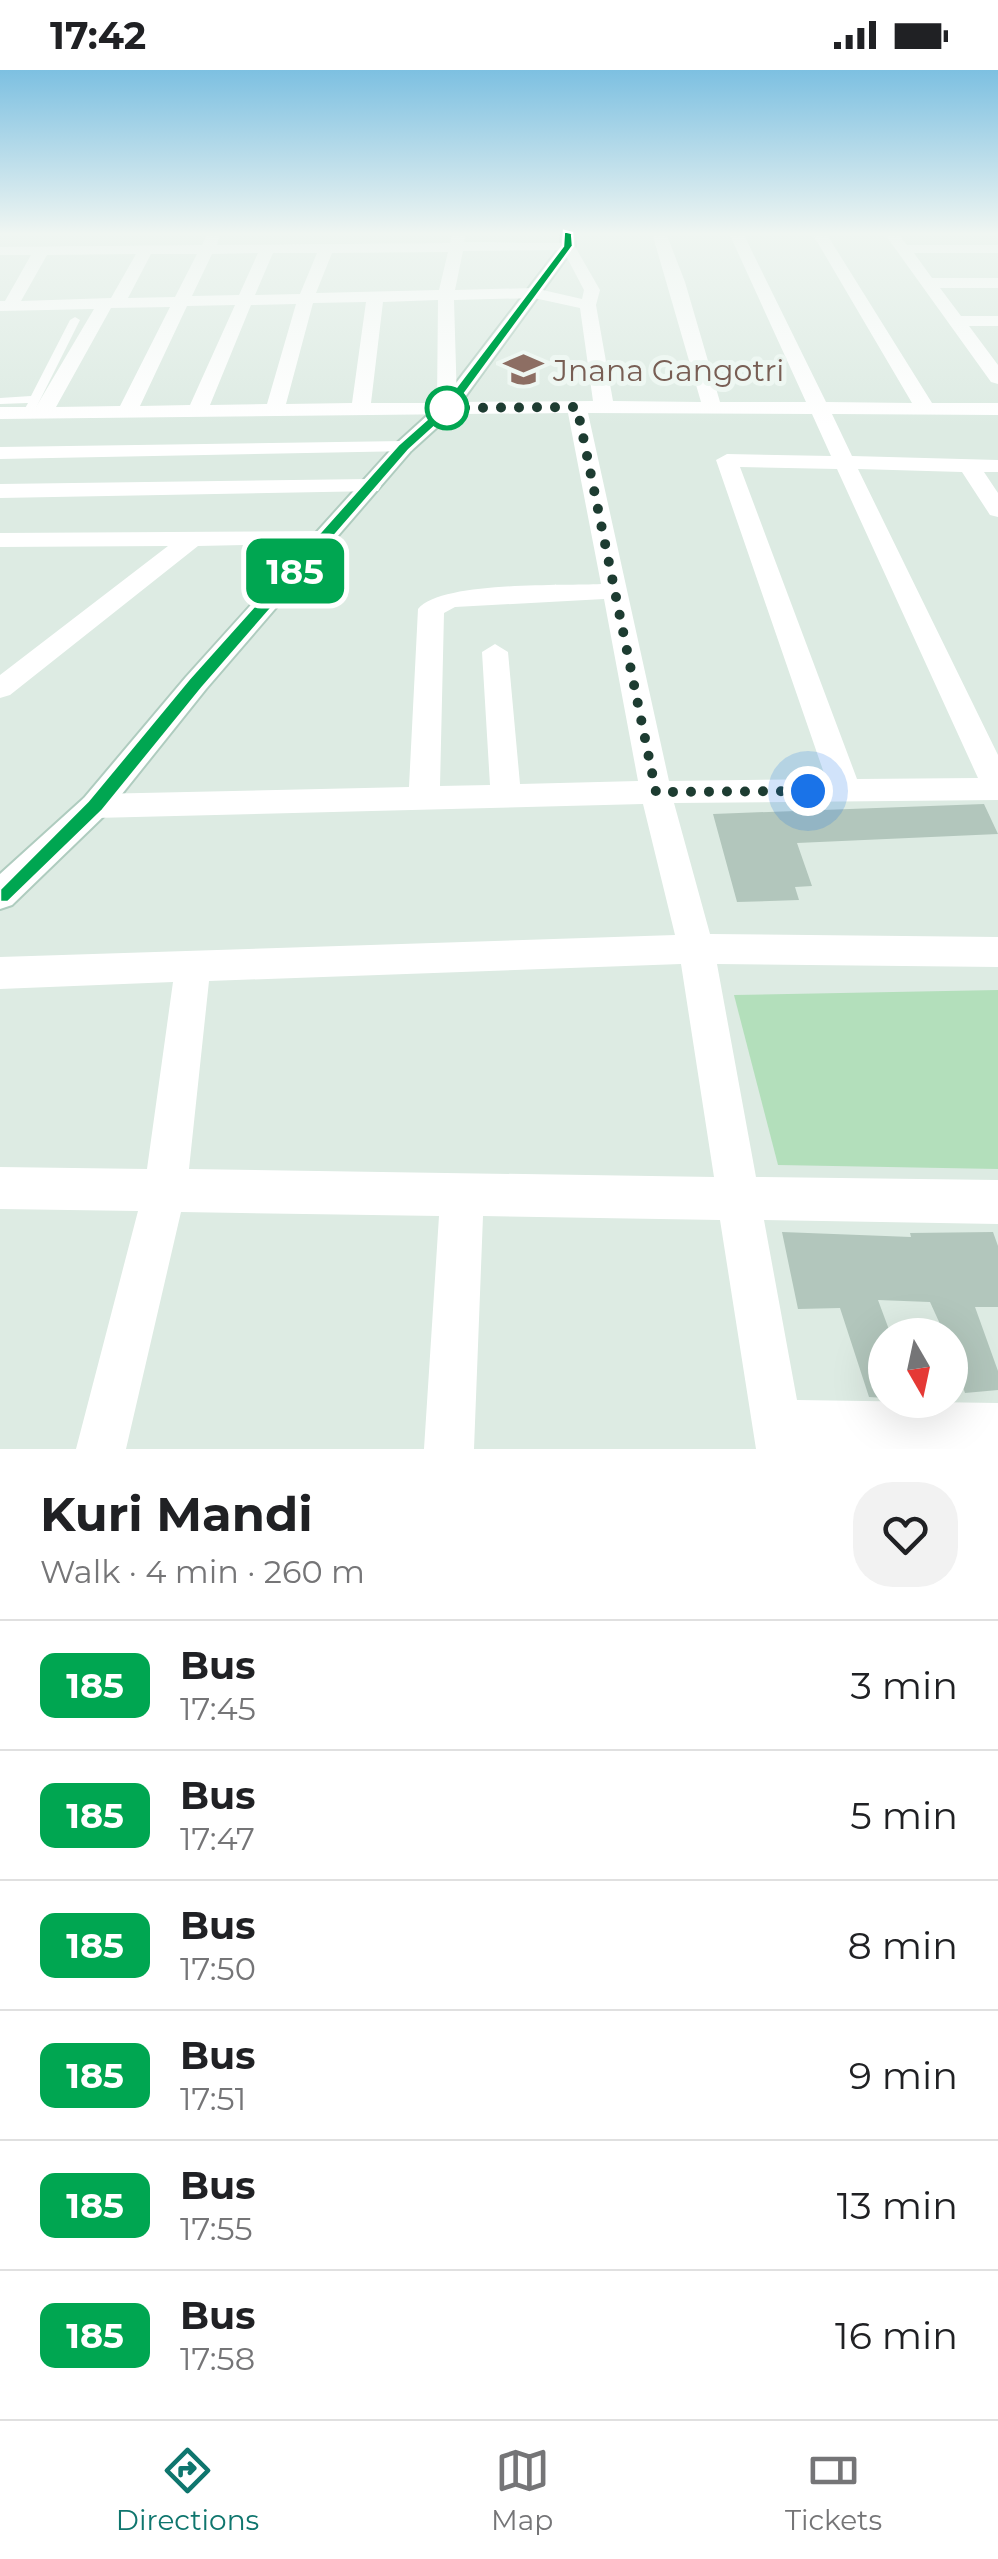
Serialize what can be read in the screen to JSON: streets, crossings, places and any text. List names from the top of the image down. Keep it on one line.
{"places":{"school or university":["Jnana Gangotri"]},"lines":["bus line 185"],"north":"bottom","page":{"status":"17:42","on_map":"185","heading":["Kuri Mandi","Walk · 4 min · 260 m"],"list":[{"mark":"185","name":"Bus","note":"17:45","value":"3 min"},{"mark":"185","name":"Bus","note":"17:47","value":"5 min"},{"mark":"185","name":"Bus","note":"17:50","value":"8 min"},{"mark":"185","name":"Bus","note":"17:51","value":"9 min"},{"mark":"185","name":"Bus","note":"17:55","value":"13 min"},{"mark":"185","name":"Bus","note":"17:58","value":"16 min"}],"tabs":["Directions","Map","Tickets"]}}
